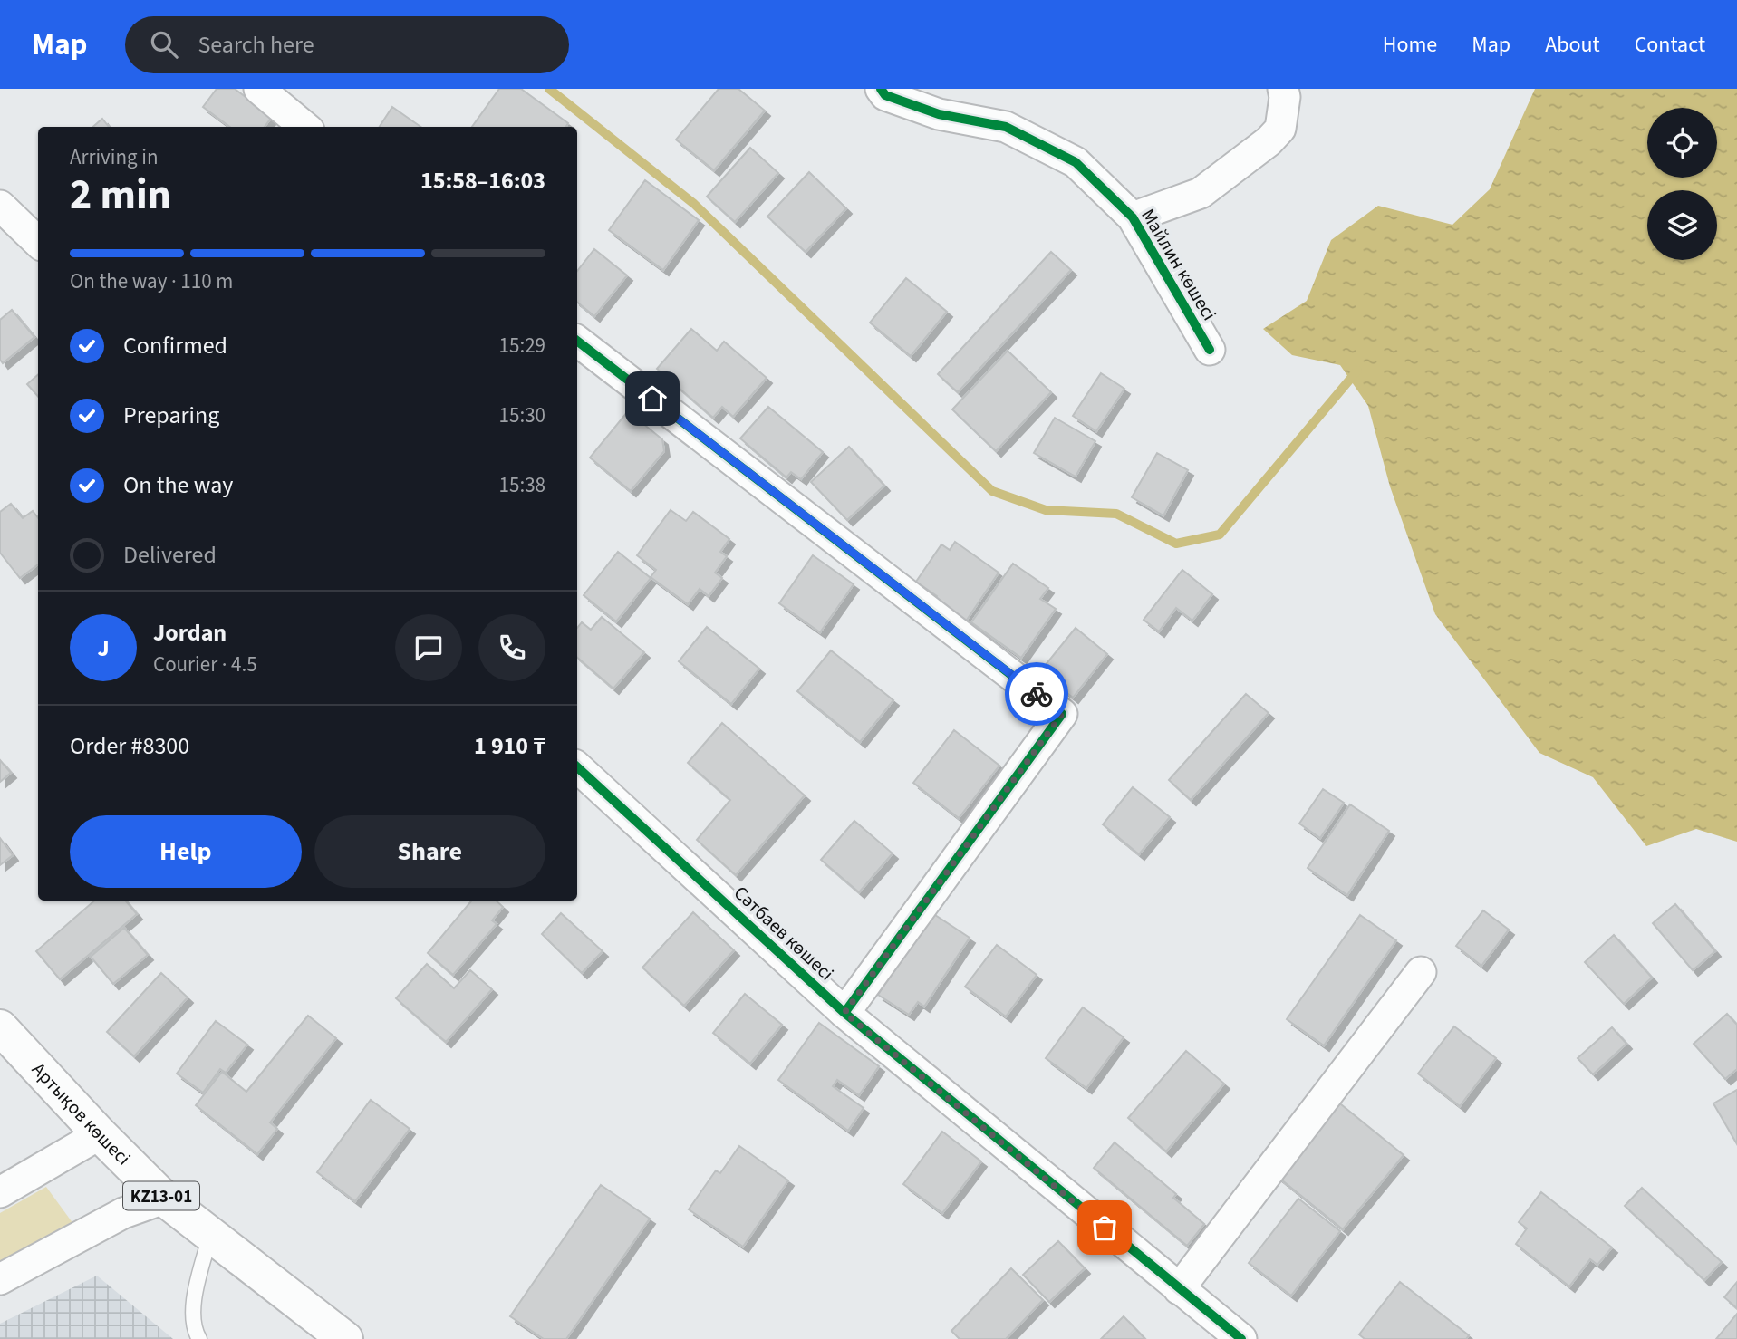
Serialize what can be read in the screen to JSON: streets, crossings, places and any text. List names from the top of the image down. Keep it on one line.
{"streets":{"highway":["Артықов көшесі","KZ13-01"],"street":["Майлин көшесі","Сәтбаев көшесі"]},"page":{"header":"Map","search":"Search here","nav":["Home","Map","About","Contact"],"heading":["2 min","Arriving in","15:58–16:03"],"panel":["Jordan","Courier · 4.5","Order #8300","1 910 ₸"],"bar":"On the way · 110 m","list":[["Confirmed","15:29"],["Preparing","15:30"],["On the way","15:38"],"Delivered"],"round":"J","buttons":["Help","Share"]}}
